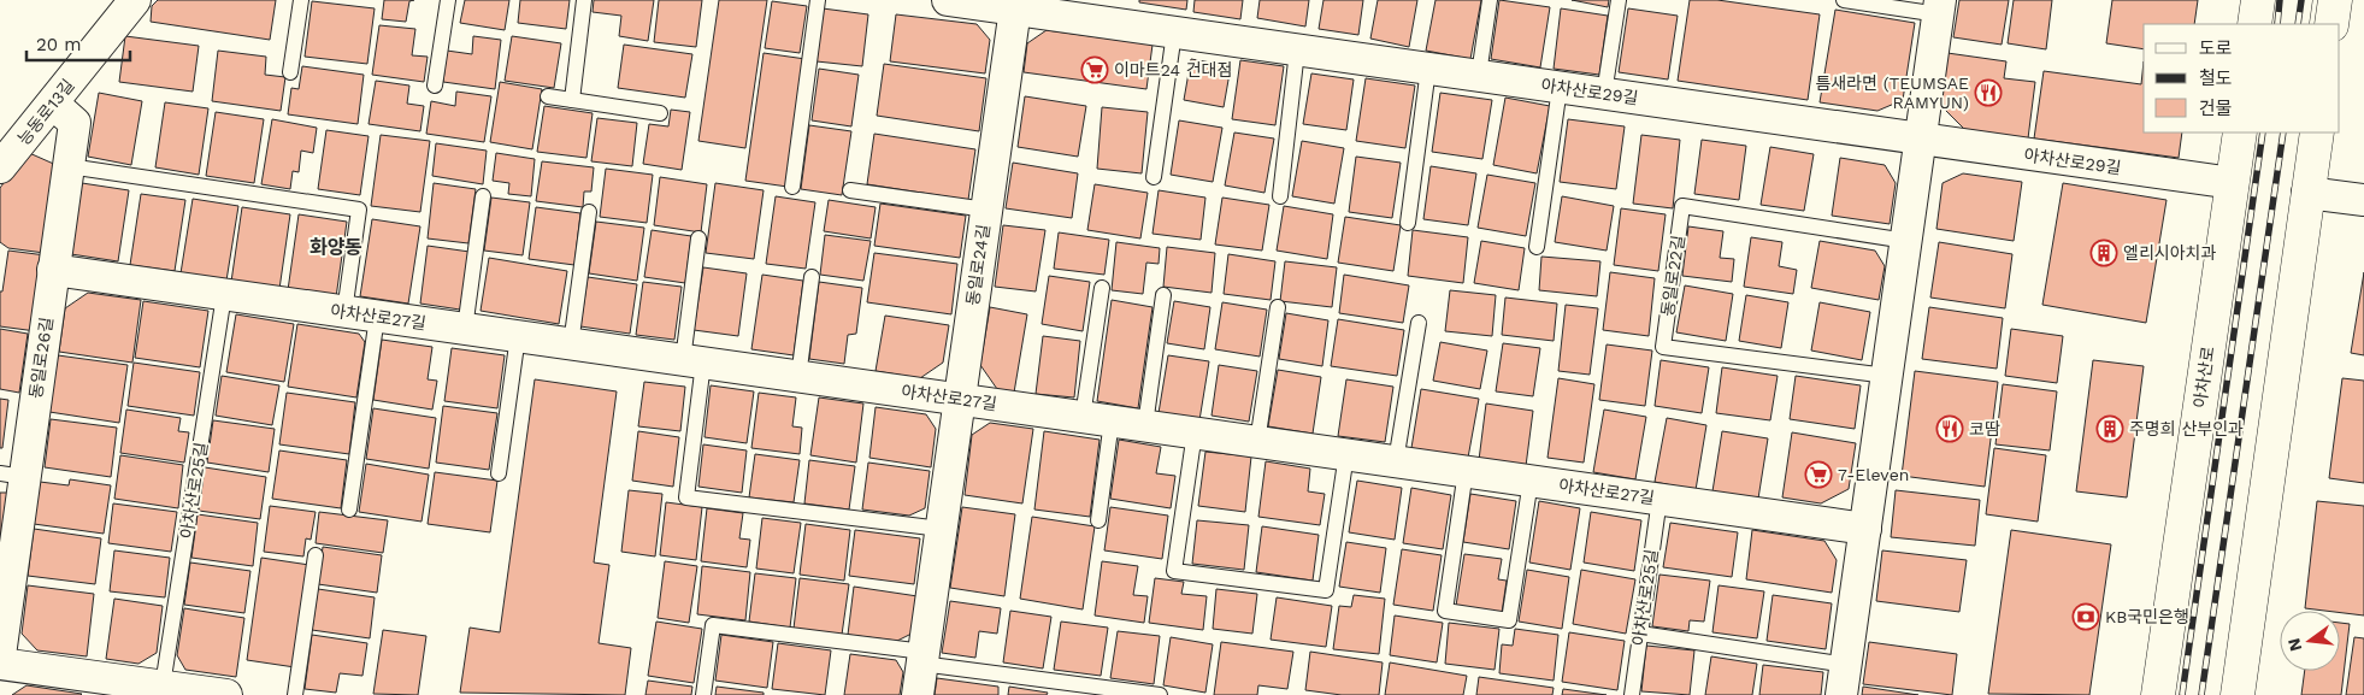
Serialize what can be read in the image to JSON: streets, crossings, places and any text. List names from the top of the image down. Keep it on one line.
{"streets":{"main road":["아차산로"],"street":["아차산로29길","능동로13길","동일로24길","아차산로27길","동일로26길"],"lane":["동일로22길","아차산로25길"]},"crossings":[["아차산로29길","동일로24길"],["아차산로29길","아차산로"],["능동로13길","동일로26길"],["동일로24길","아차산로27길"],["아차산로27길","동일로26길"],["아차산로27길","아차산로25길"]],"districts":["화양동"],"places":{"supermarket":["이마트24 건대점","7-Eleven"],"restaurant":["틈새라면 (TEUMSAE RAMYUN)","코땀"],"building":["엘리시아치과","주명희 산부인과"],"bank":["KB국민은행"]},"legend":["도로","철도","건물"],"scale_bar":"20 m","north":"left"}
